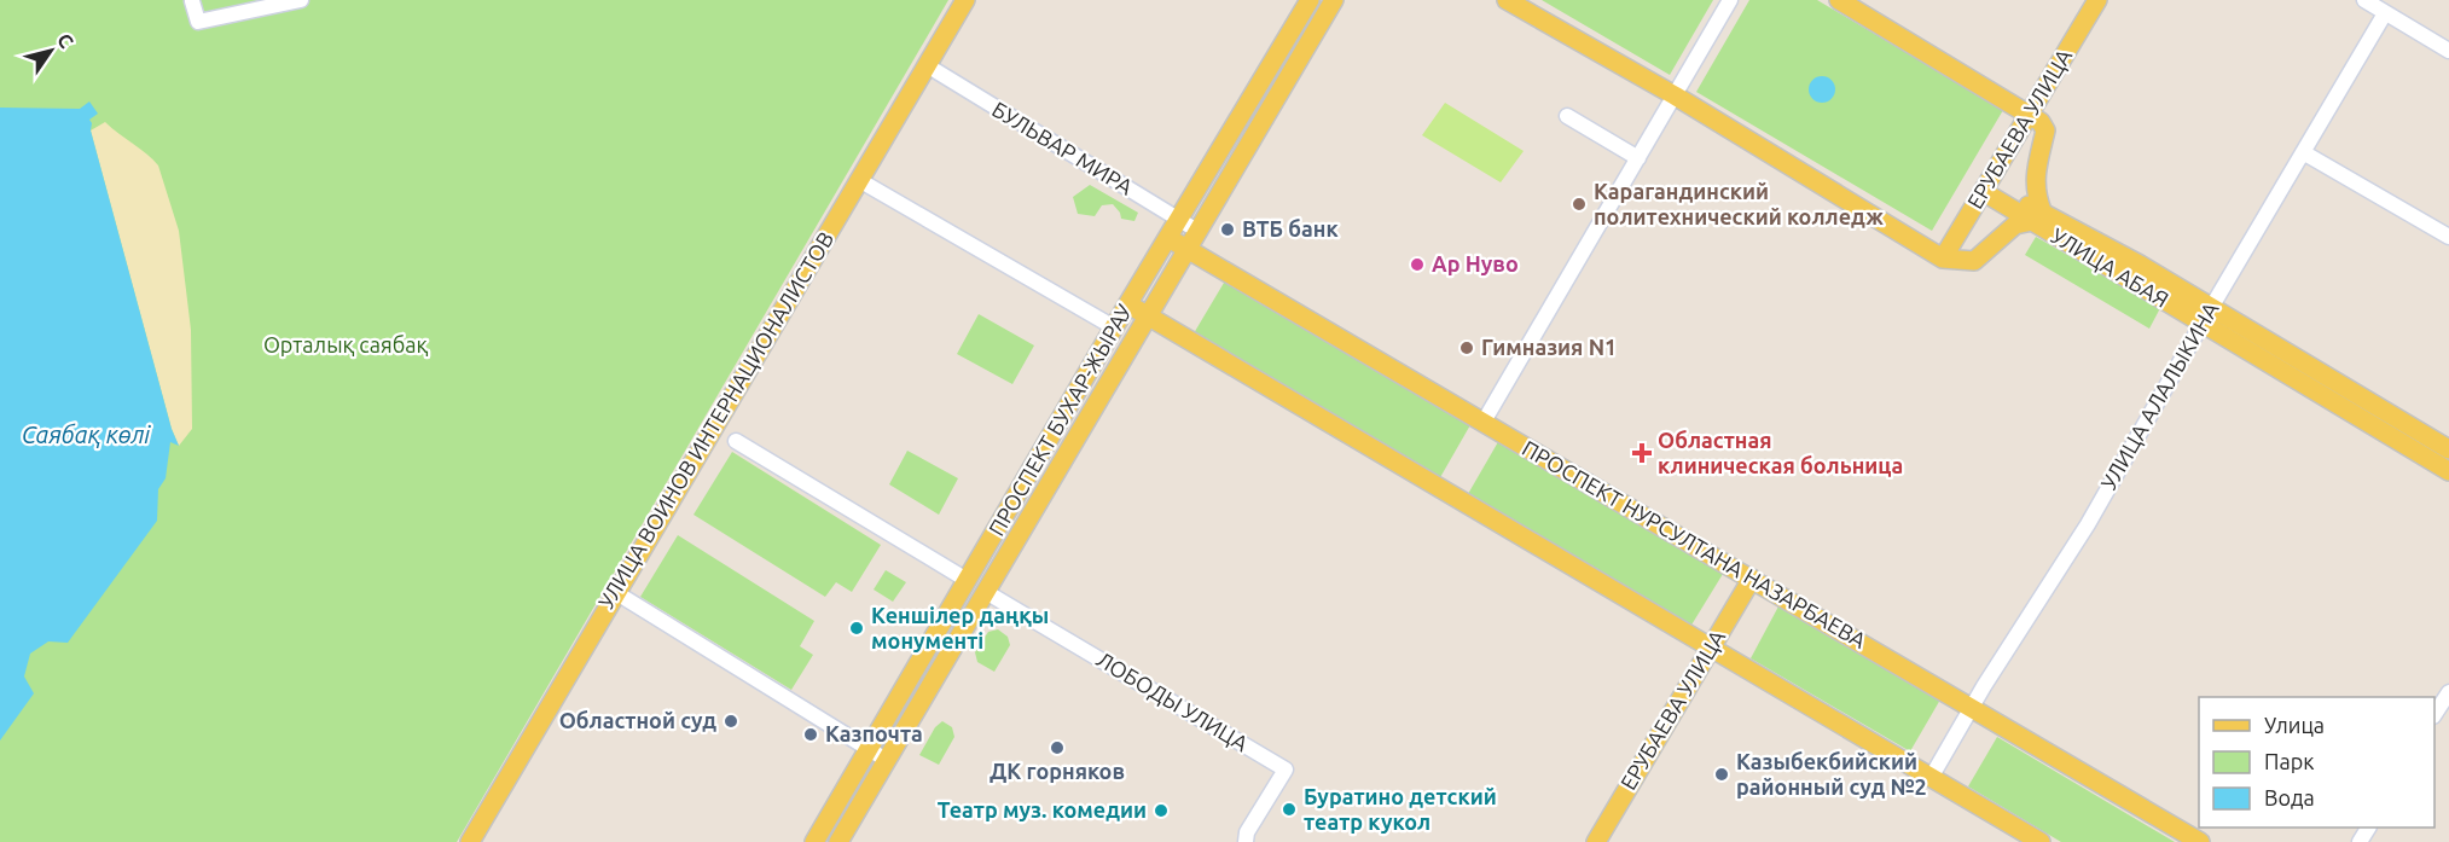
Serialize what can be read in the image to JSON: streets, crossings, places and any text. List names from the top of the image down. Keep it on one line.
{"streets":{"main road":["ЕРУБАЕВА УЛИЦА","УЛИЦА АБАЯ","УЛИЦА ВОИНОВ ИНТЕРНАЦИОНАЛИСТОВ","ПРОСПЕКТ БУХАР-ЖЫРАУ","ПРОСПЕКТ НУРСУЛТАНА НАЗАРБАЕВА"],"street":["БУЛЬВАР МИРА","УЛИЦА АЛАЛЫКИНА","ЛОБОДЫ УЛИЦА"]},"crossings":[["ЕРУБАЕВА УЛИЦА","УЛИЦА АБАЯ"],["ЕРУБАЕВА УЛИЦА","ПРОСПЕКТ НУРСУЛТАНА НАЗАРБАЕВА"],["БУЛЬВАР МИРА","УЛИЦА ВОИНОВ ИНТЕРНАЦИОНАЛИСТОВ"],["БУЛЬВАР МИРА","ПРОСПЕКТ БУХАР-ЖЫРАУ"],["УЛИЦА АБАЯ","УЛИЦА АЛАЛЫКИНА"],["УЛИЦА АЛАЛЫКИНА","ПРОСПЕКТ НУРСУЛТАНА НАЗАРБАЕВА"],["ПРОСПЕКТ БУХАР-ЖЫРАУ","ПРОСПЕКТ НУРСУЛТАНА НАЗАРБАЕВА"],["ПРОСПЕКТ БУХАР-ЖЫРАУ","ЛОБОДЫ УЛИЦА"]],"water":["Саябақ көлі"],"parks":["Орталық саябақ"],"places":{"other":["Карагандинский политехнический колледж","ВТБ банк","Ар Нуво","Гимназия N1","Кеншілер даңқы монументі","Областной суд","Казпочта","ДК горняков","Казыбекбийский районный суд №2","Буратино детский театр кукол","Театр муз. комедии"],"health":["Областная клиническая больница"]},"legend":["Улица","Парк","Вода"],"north":"top right"}
